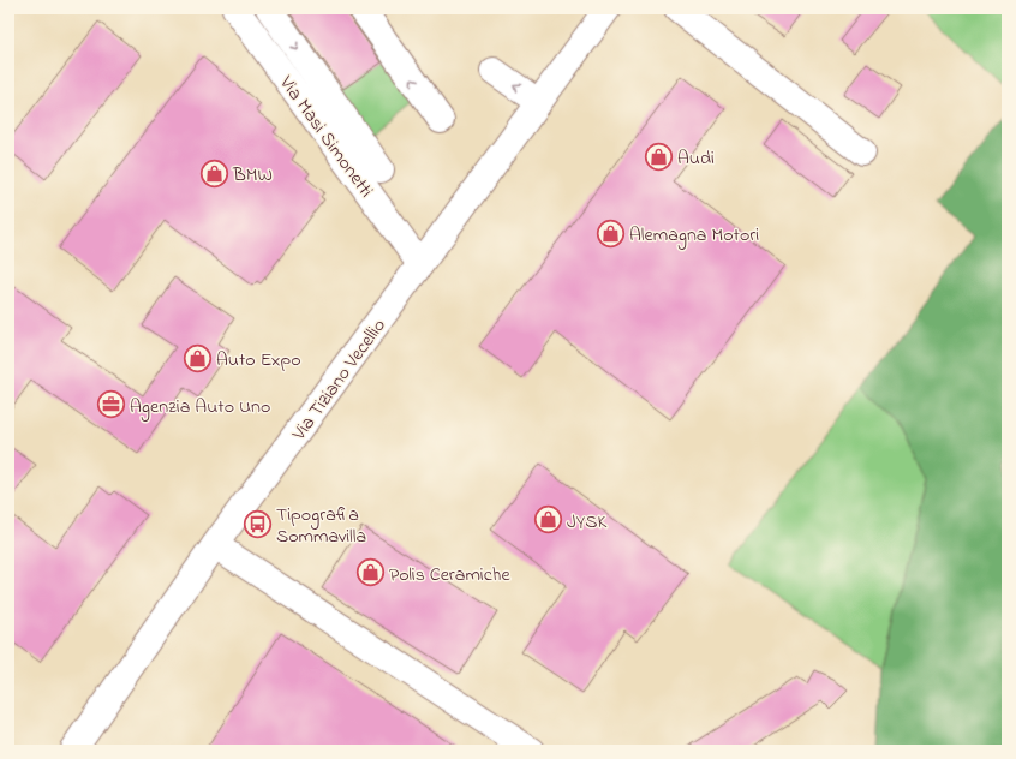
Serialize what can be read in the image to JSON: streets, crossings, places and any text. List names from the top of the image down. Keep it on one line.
{"streets":{"main road":["Via Masi Simonetti","Via Tiziano Vecellio"]},"crossings":[["Via Masi Simonetti","Via Tiziano Vecellio"]],"places":{"shop":["Audi","BMW","Alemagna Motori","Auto Expo","JYSK","Polis Ceramiche"],"office":["Agenzia Auto Uno"],"bus stop":["Tipografia Sommavilla"]}}
